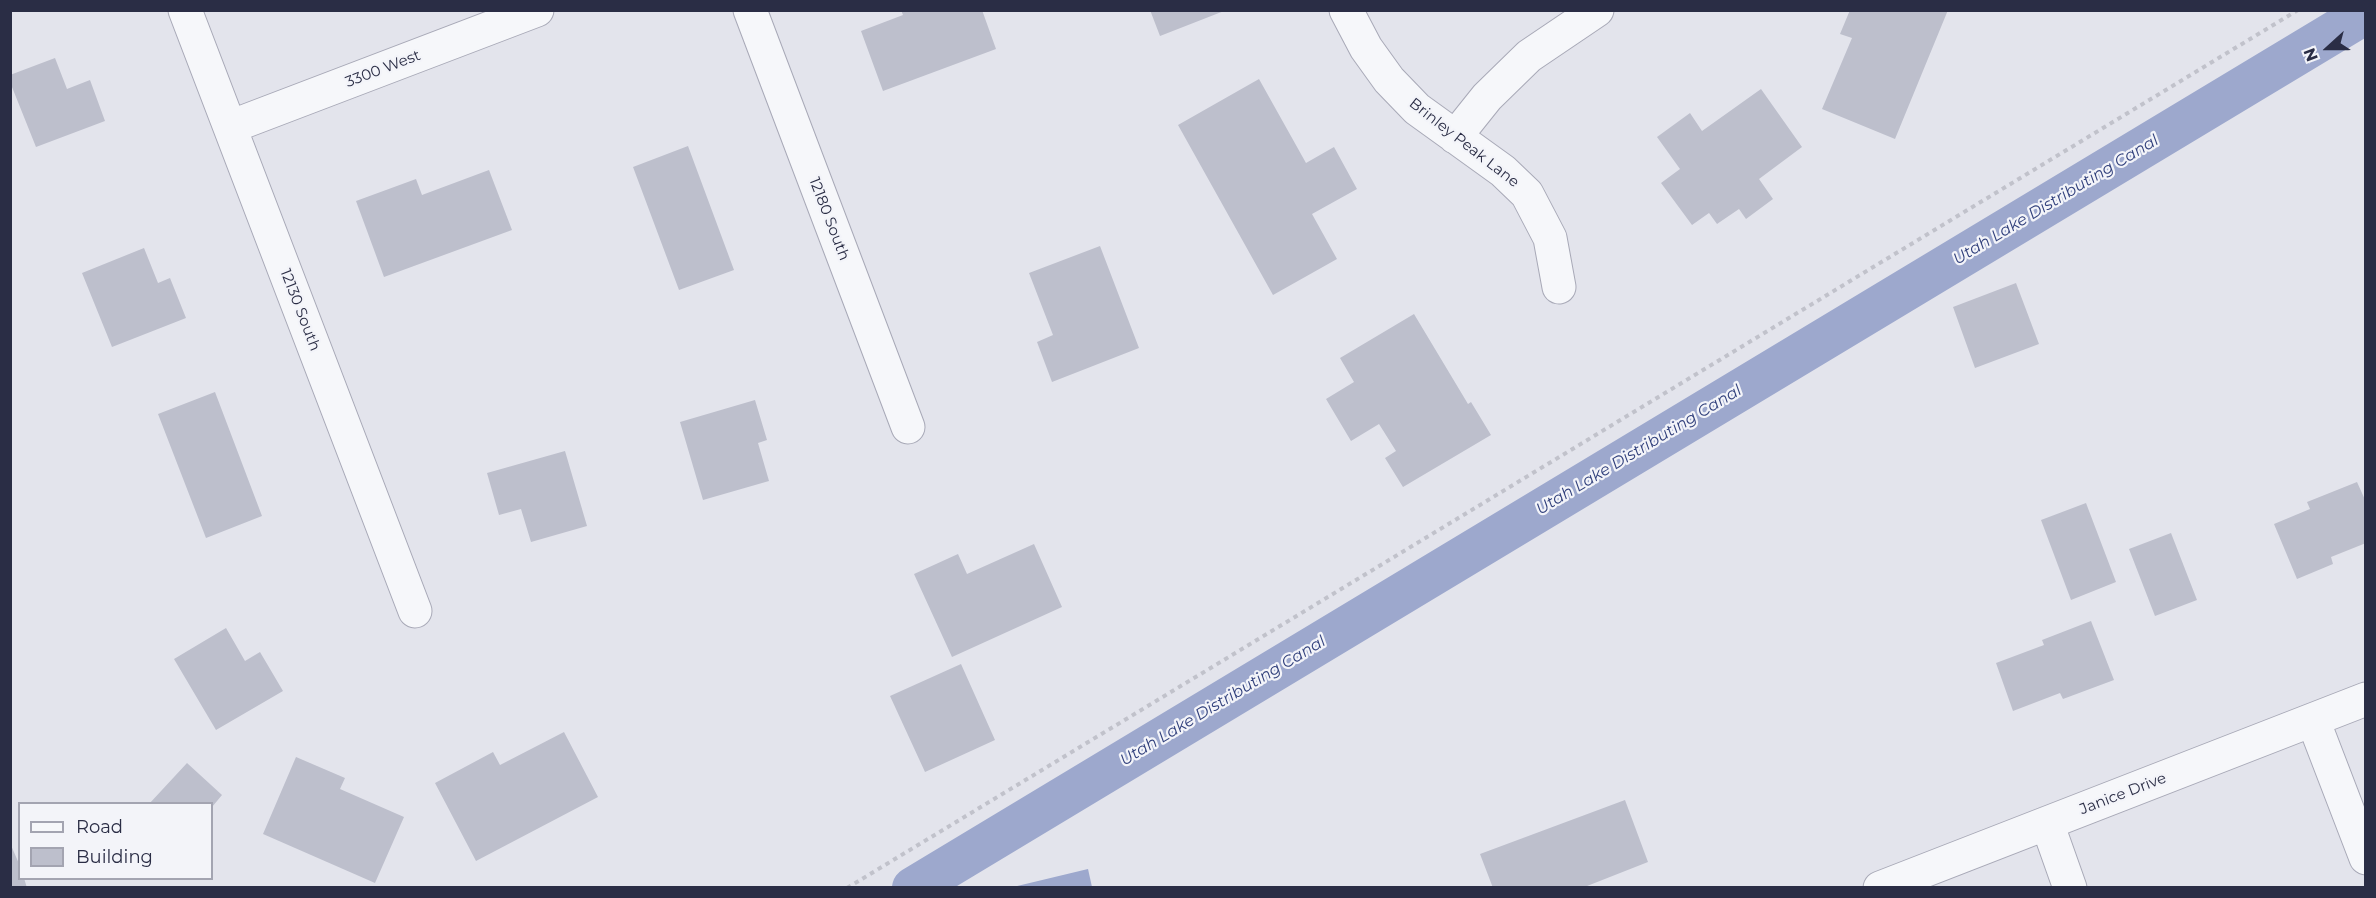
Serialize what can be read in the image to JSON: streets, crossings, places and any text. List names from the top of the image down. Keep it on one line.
{"streets":{"street":["3300 West","Brinley Peak Lane","12180 South","12130 South","Janice Drive"]},"crossings":[["3300 West","12130 South"]],"water":["Utah Lake Distributing Canal"],"legend":["Road","Building"],"north":"left"}
